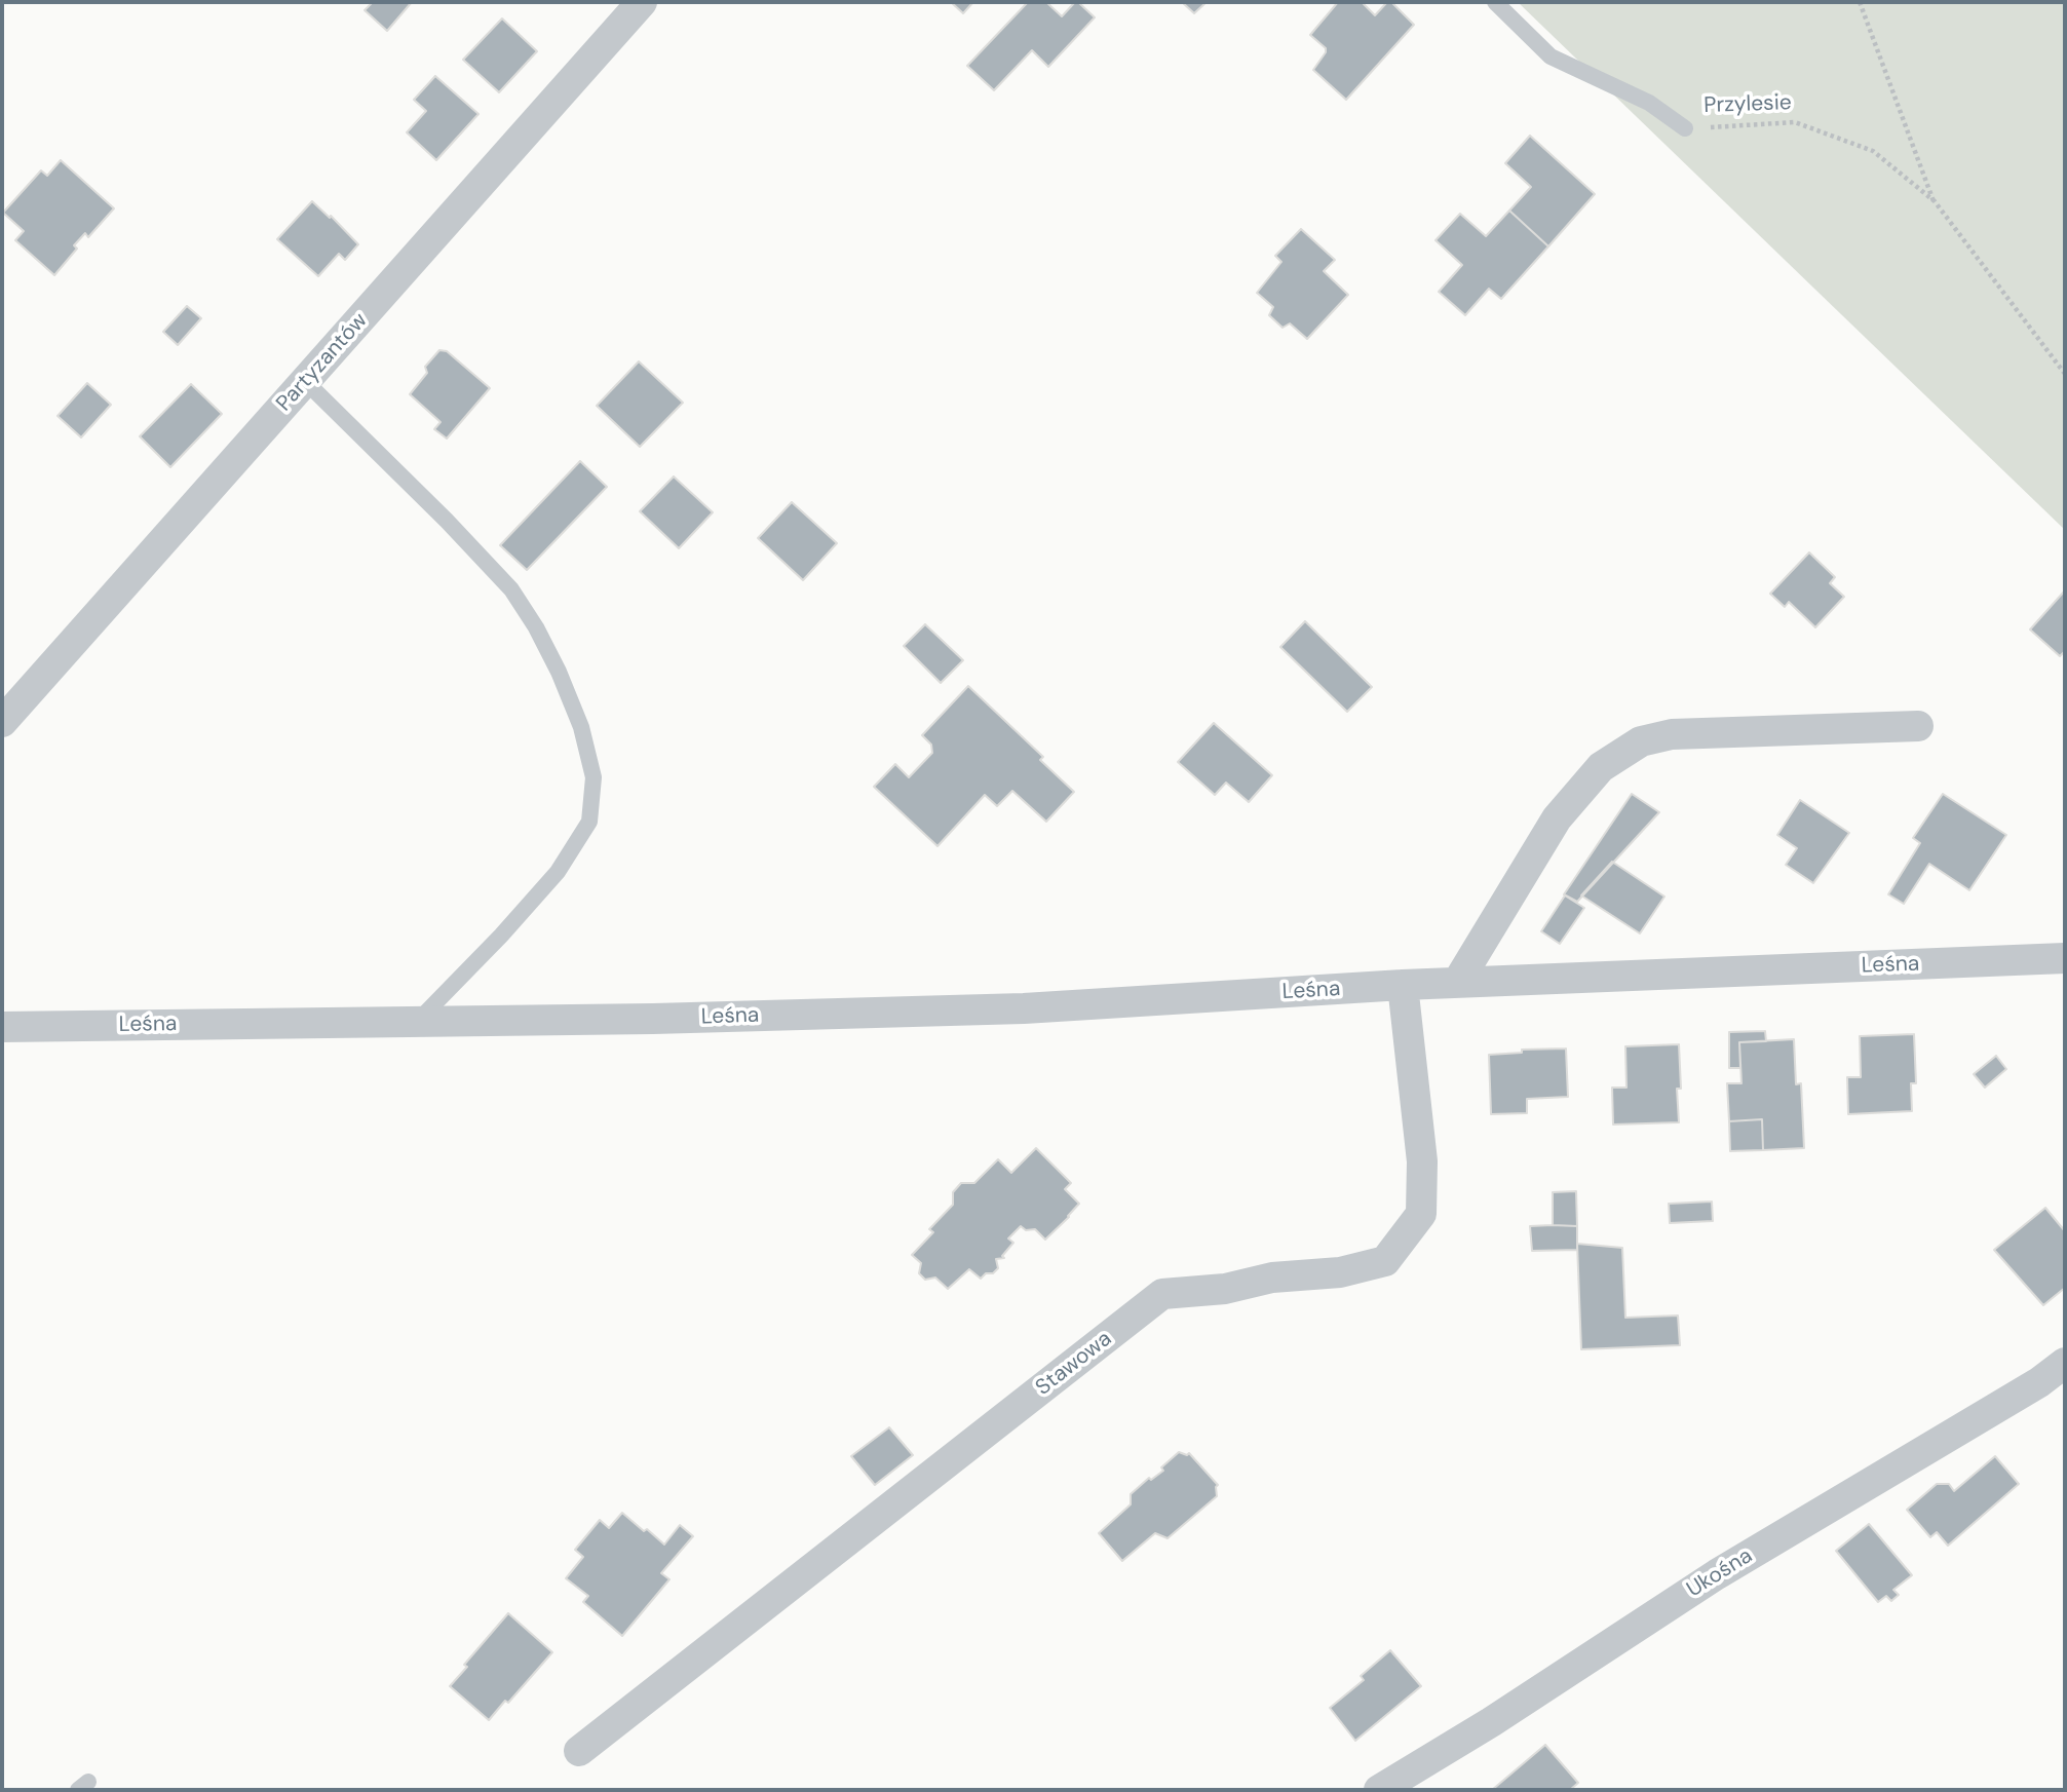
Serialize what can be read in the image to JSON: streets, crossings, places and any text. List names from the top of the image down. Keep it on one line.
{"streets":{"street":["Partyzantów","Leśna","Stawowa","Ukośna"],"lane":["Przylesie"]},"crossings":[["Leśna","Stawowa"]]}
